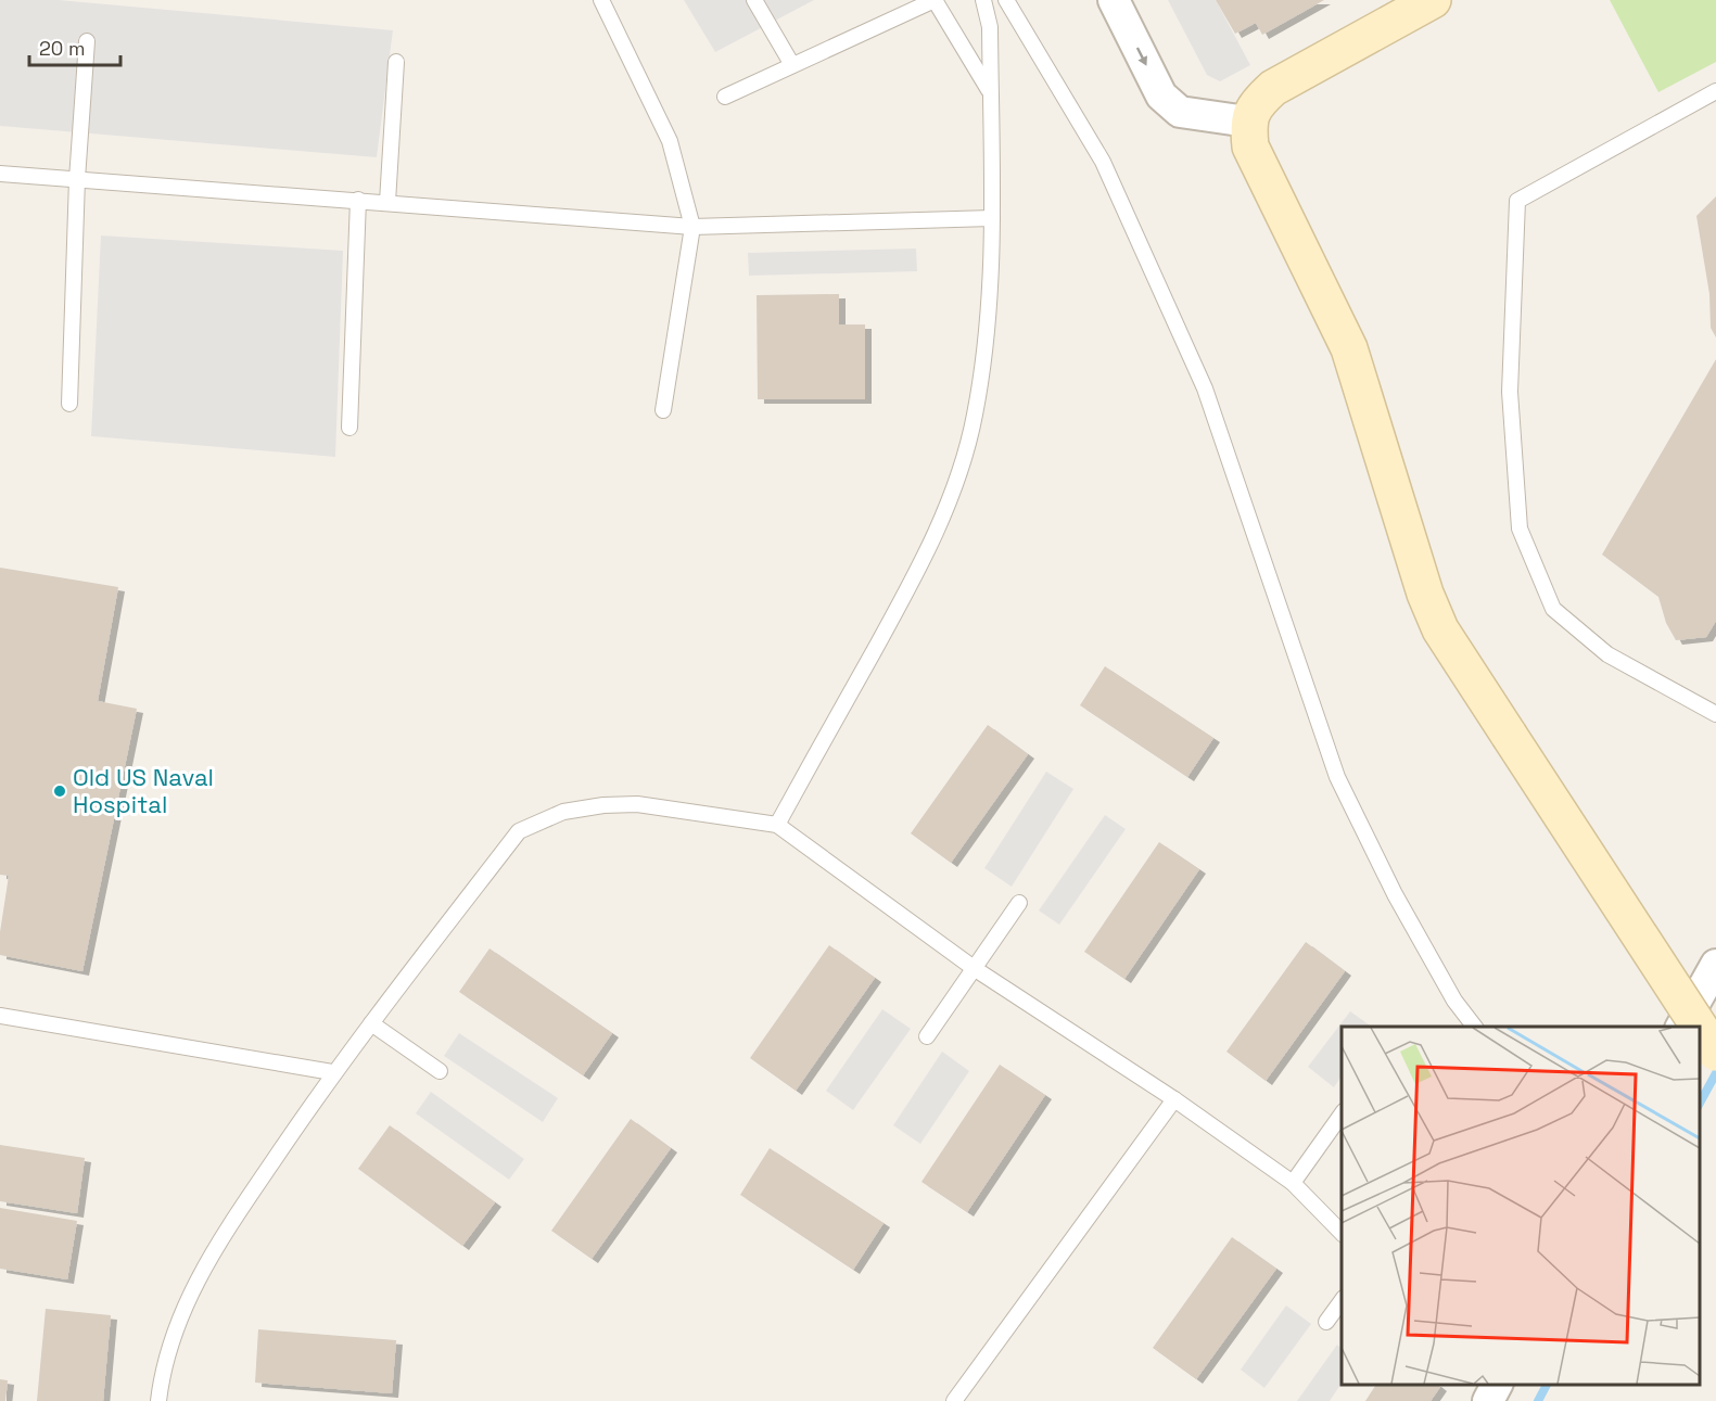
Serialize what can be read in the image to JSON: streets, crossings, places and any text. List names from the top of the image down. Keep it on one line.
{"places":["Old US Naval Hospital"],"scale_bar":"20 m"}
